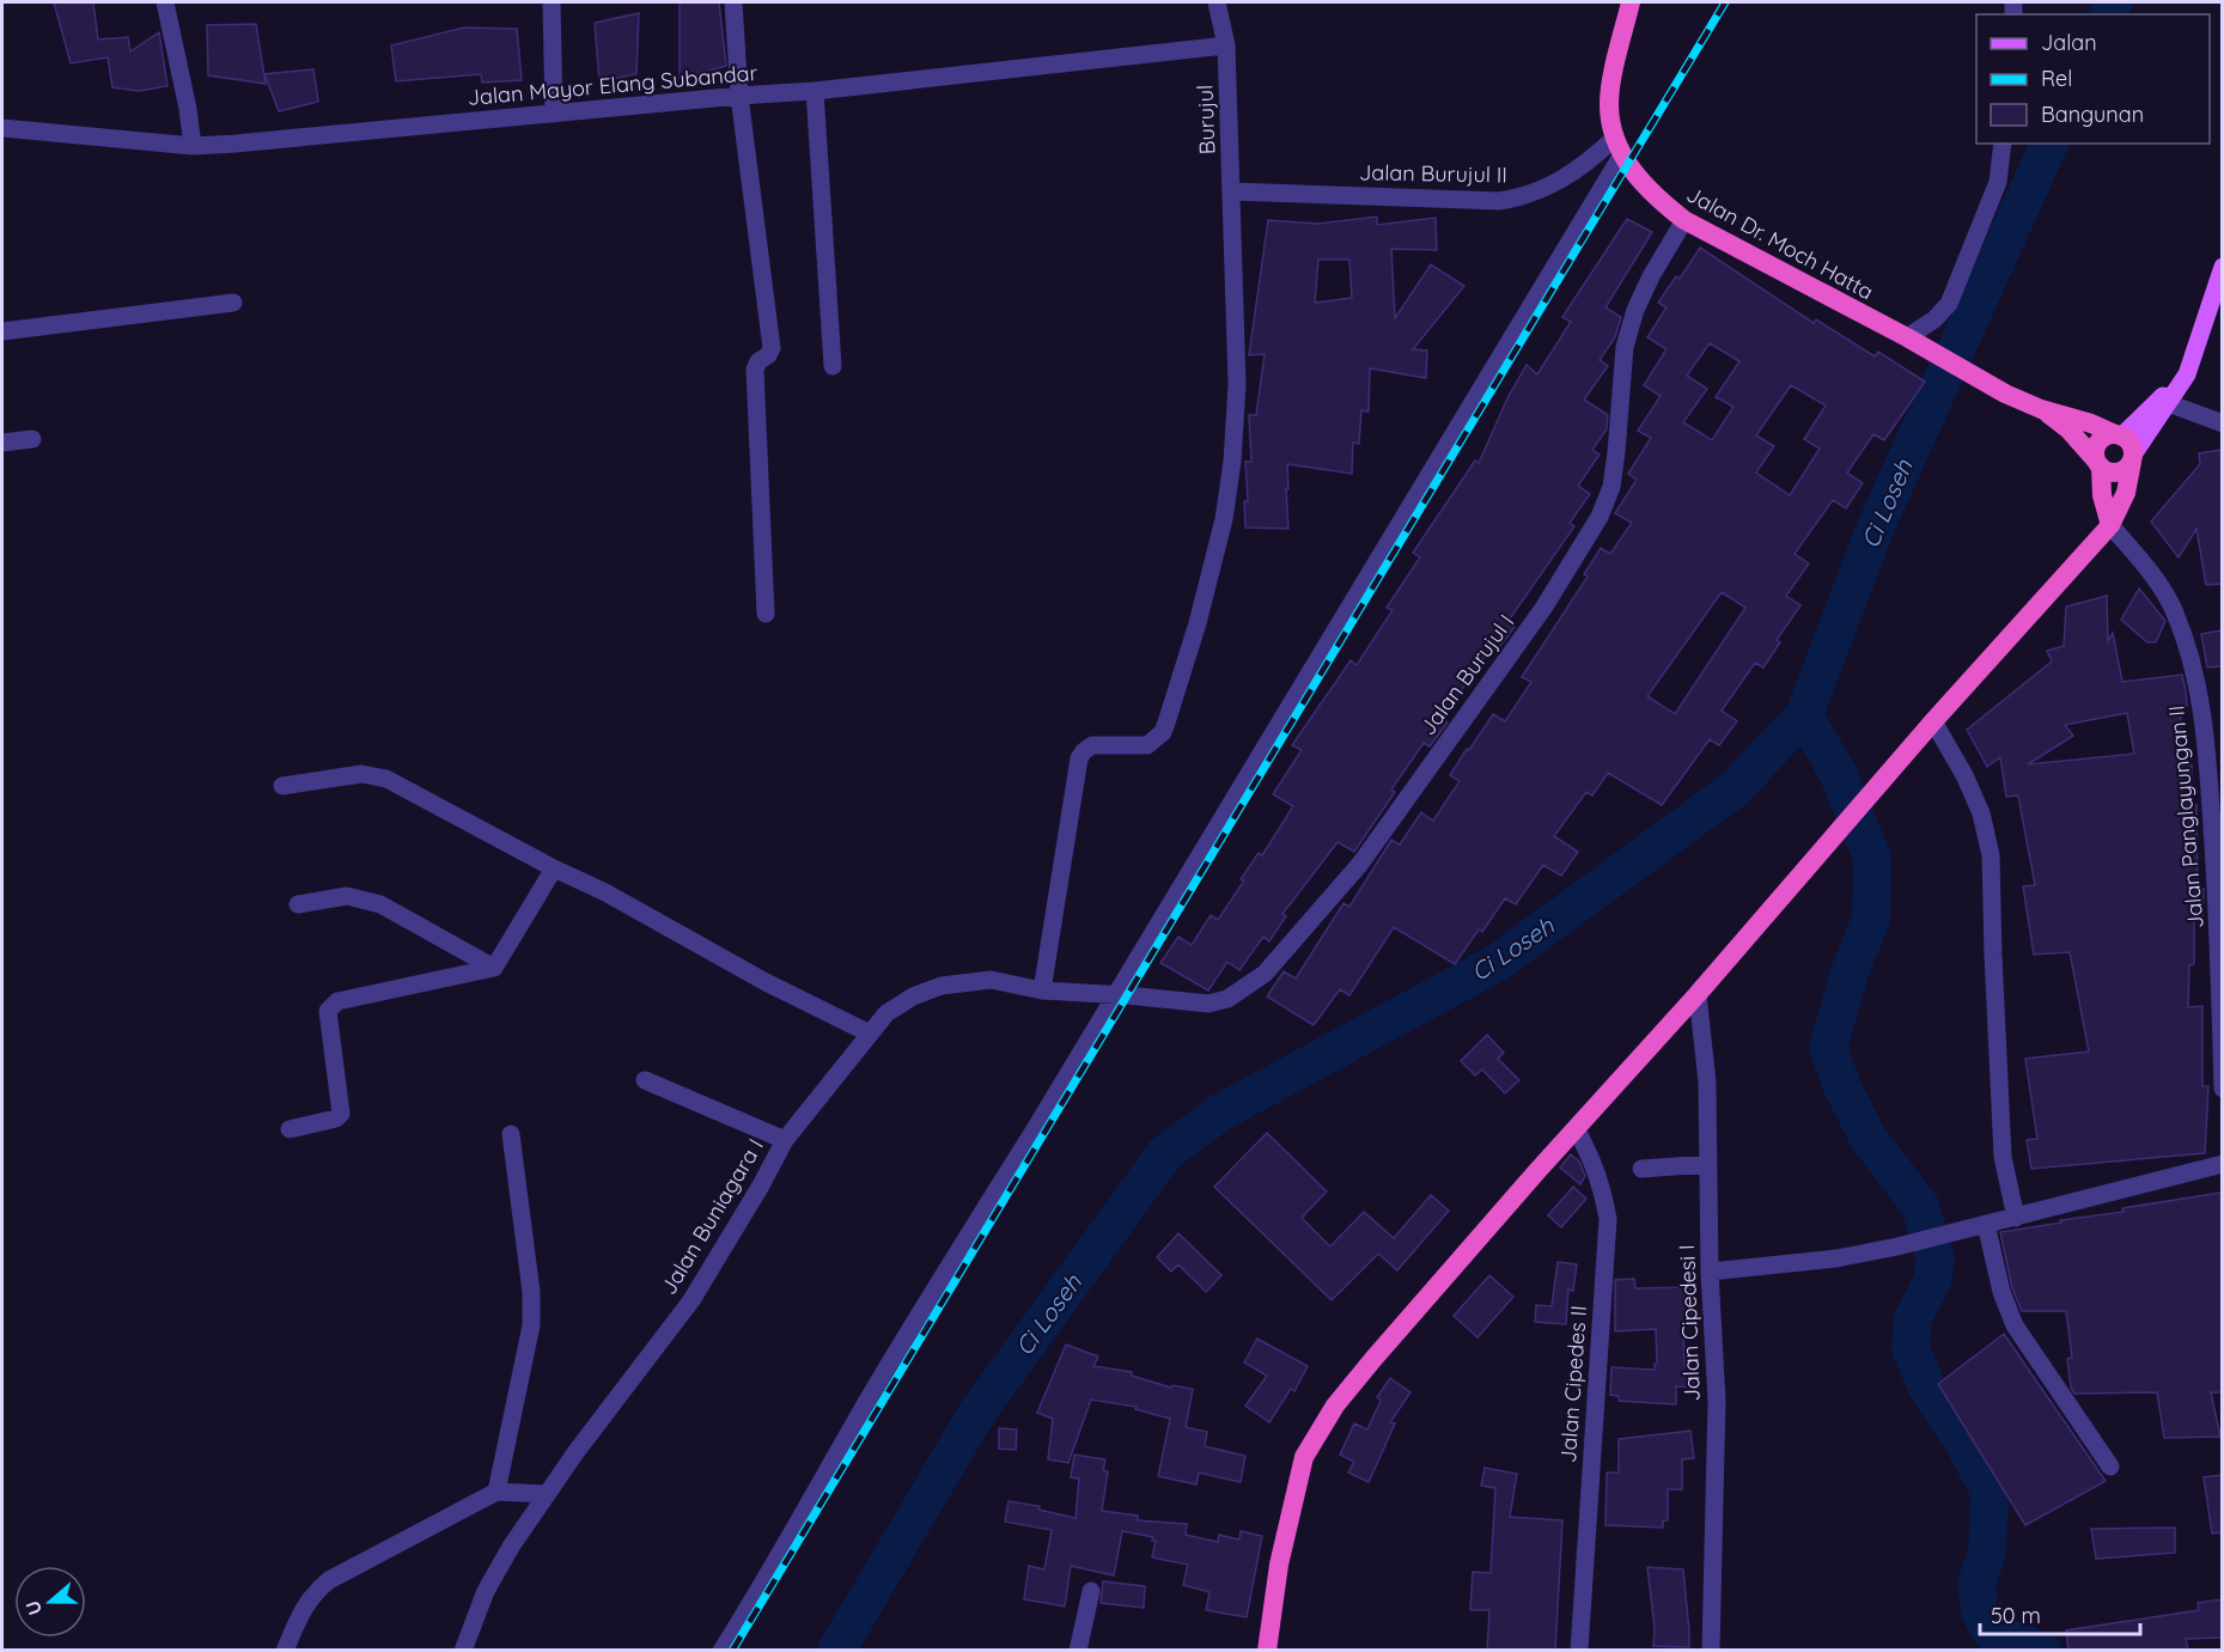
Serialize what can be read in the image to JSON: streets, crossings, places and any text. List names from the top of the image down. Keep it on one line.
{"streets":{"highway":["Jalan Dr. Moch Hatta"],"street":["Jalan Mayor Elang Subandar","Burujul","Jalan Burujul II","Jalan Burujul I","Jalan Panglayungan II","Jalan Buniagara I","Jalan Cipedesi I","Jalan Cipedes II"]},"crossings":[["Jalan Mayor Elang Subandar","Burujul"],["Burujul","Jalan Burujul II"],["Burujul","Jalan Buniagara I"],["Jalan Burujul II","Jalan Dr. Moch Hatta"],["Jalan Dr. Moch Hatta","Jalan Burujul I"],["Jalan Burujul I","Jalan Buniagara I"]],"water":["Ci Loseh"],"legend":["Jalan","Rel","Bangunan"],"scale_bar":"50 m","north":"left"}
